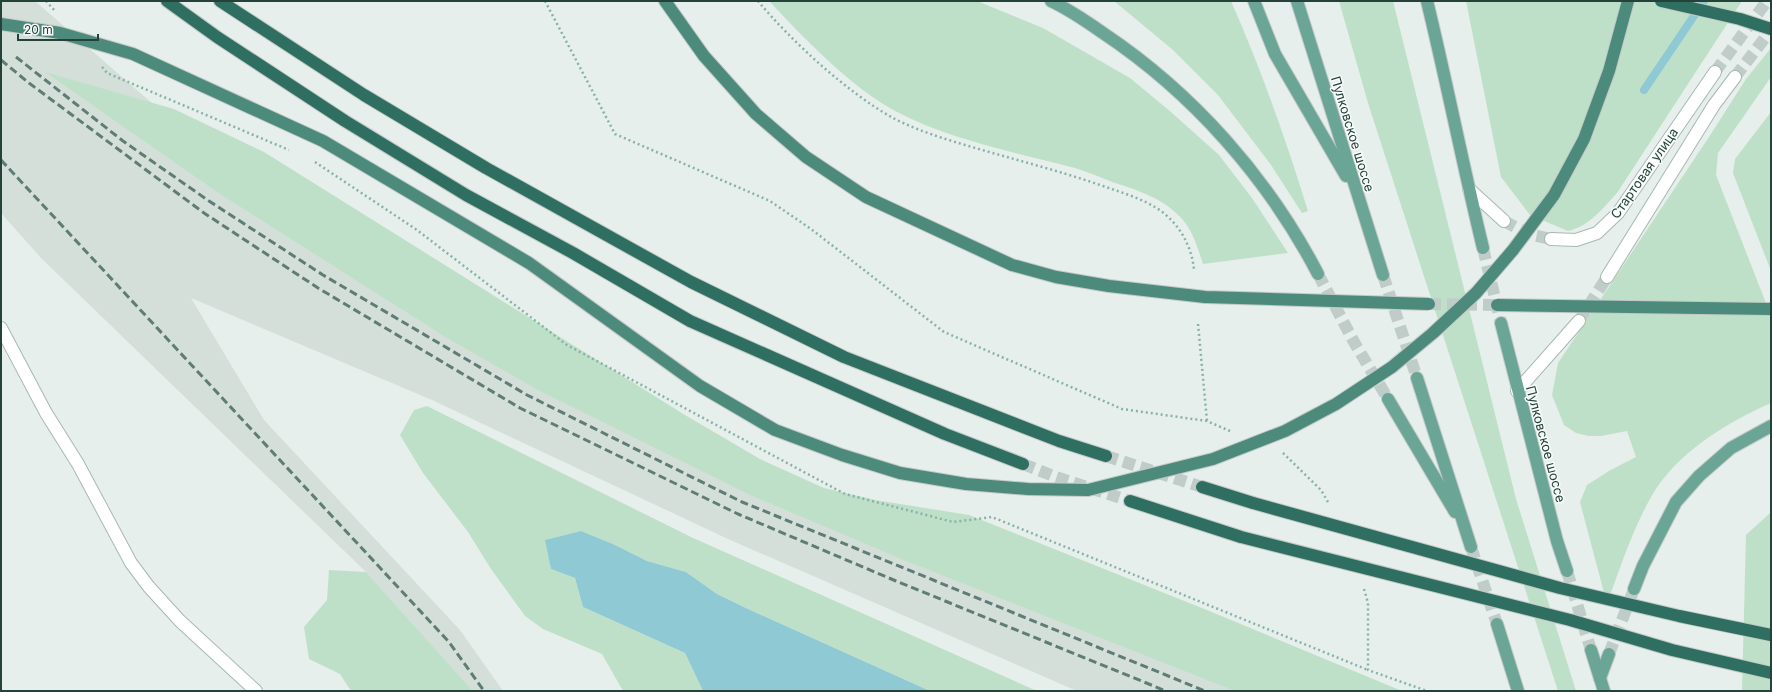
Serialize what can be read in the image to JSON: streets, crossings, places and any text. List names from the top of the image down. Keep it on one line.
{"streets":{"main road":["Пулковское шоссе"],"street":["Стартовая улица"]},"scale_bar":"20 m"}
